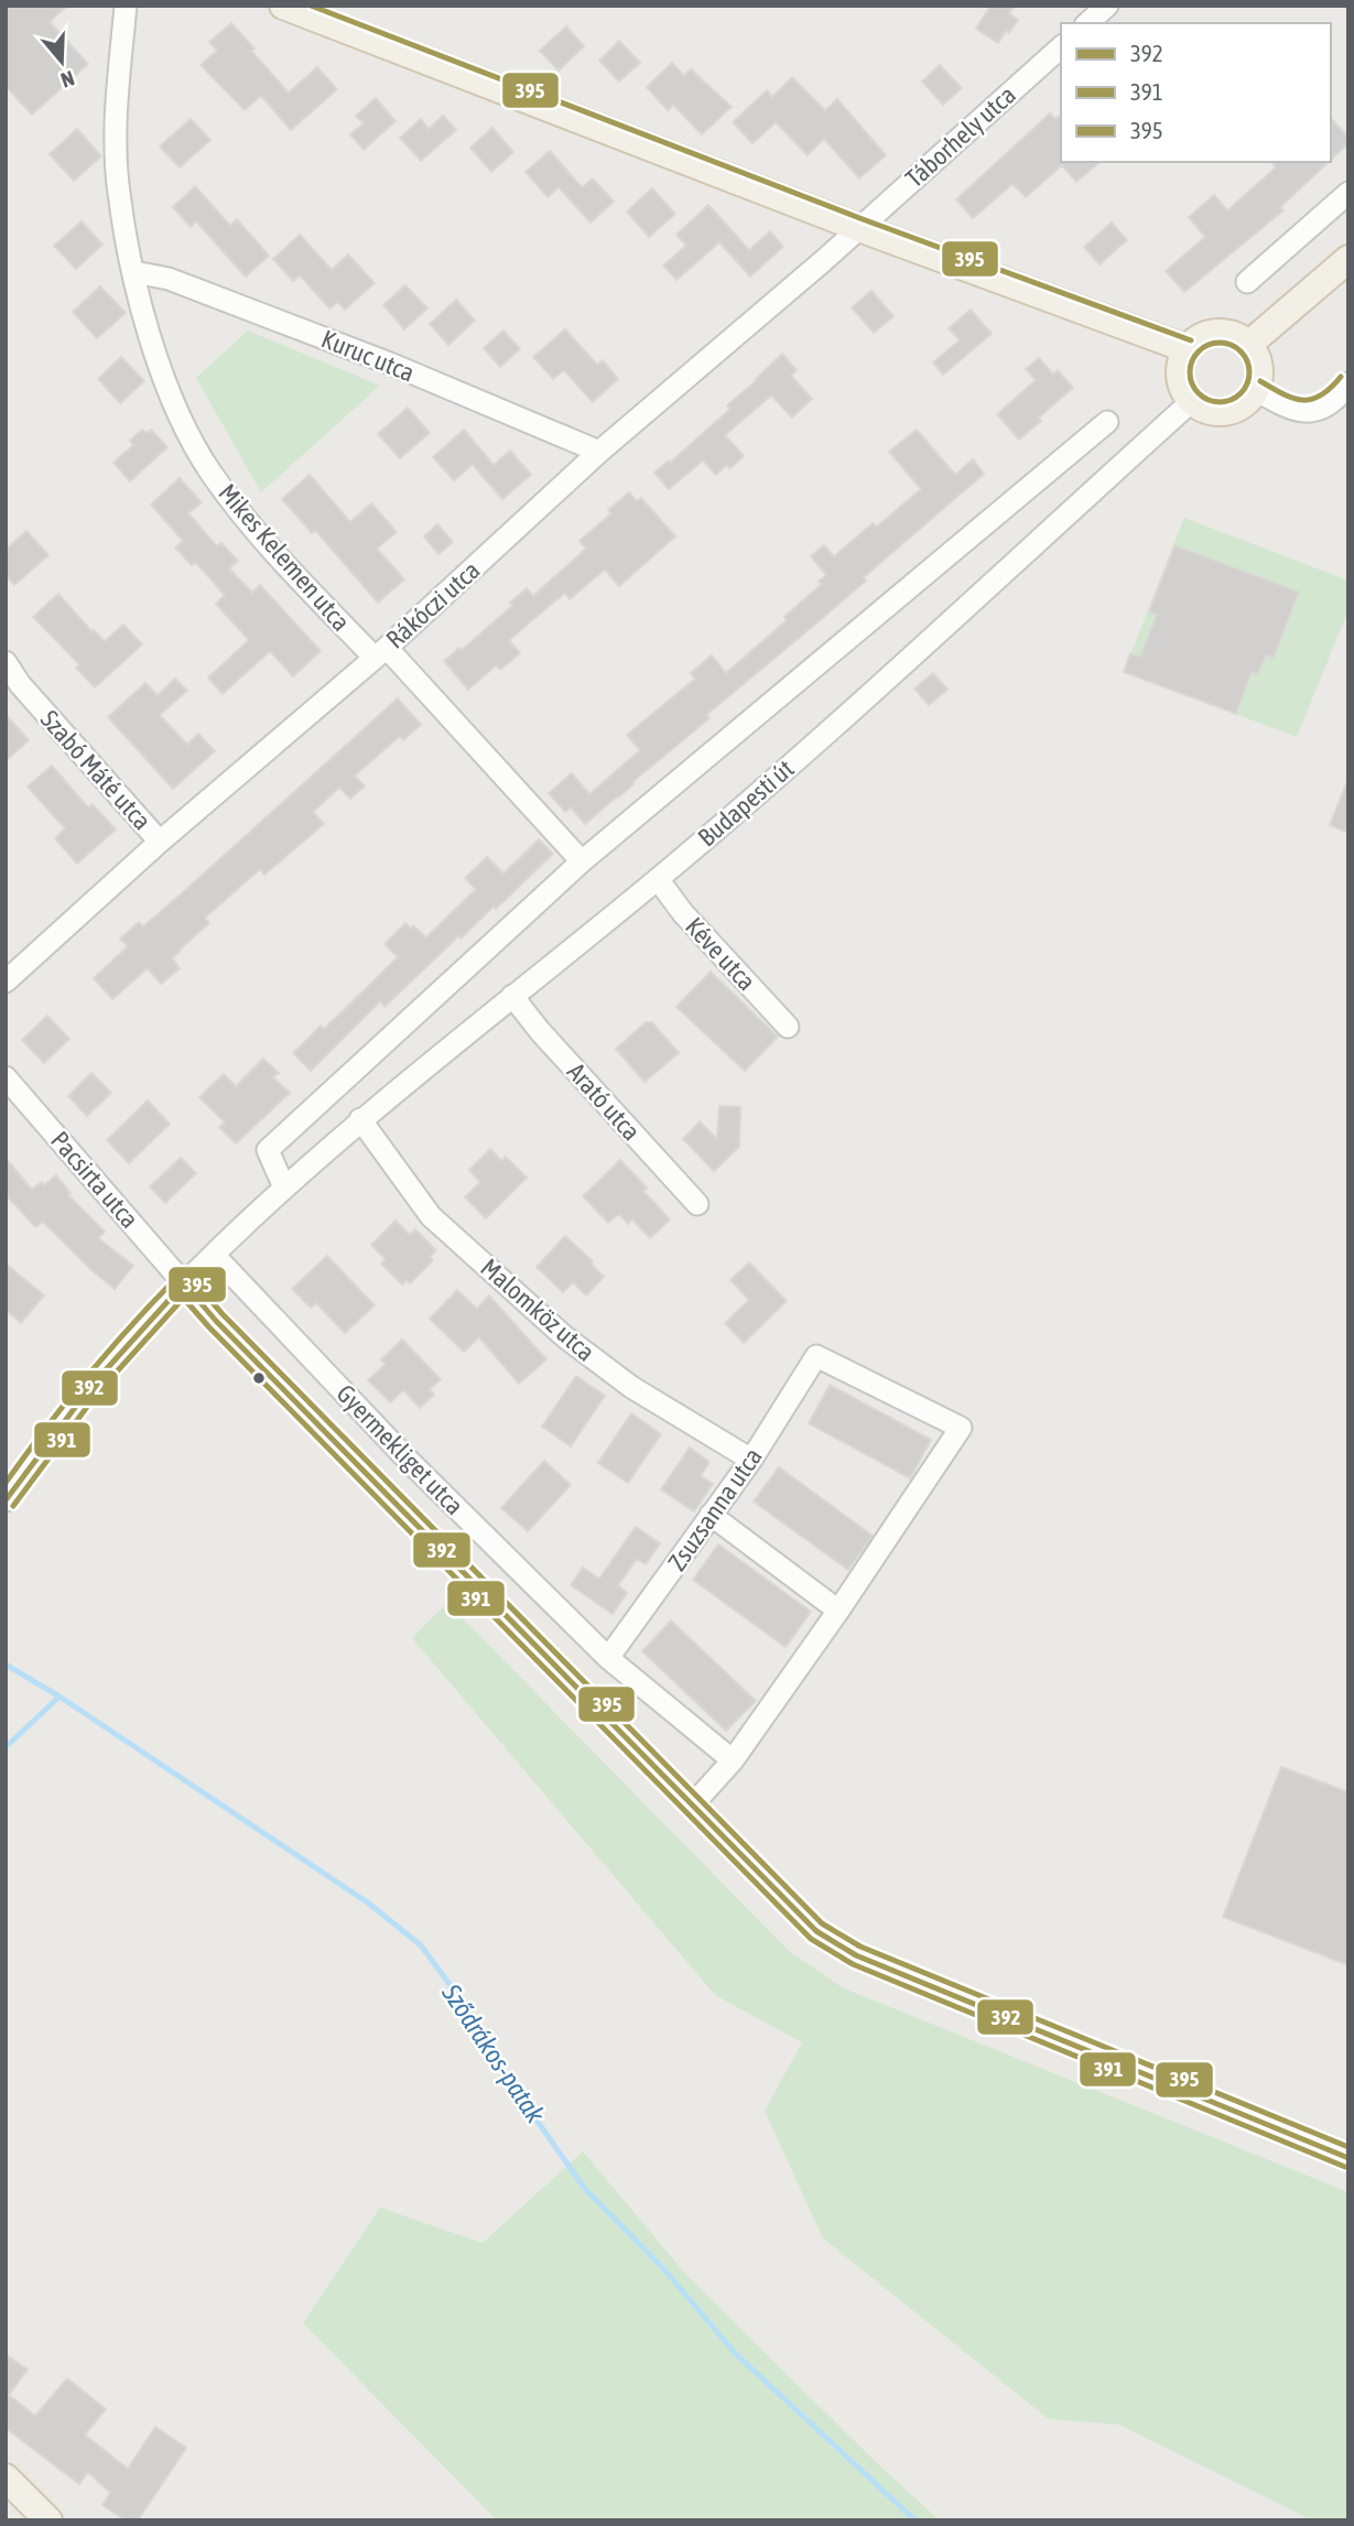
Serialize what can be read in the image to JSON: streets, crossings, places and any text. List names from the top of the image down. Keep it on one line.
{"streets":{"street":["Táborhely utca","Kuruc utca","Mikes Kelemen utca","Rákóczi utca","Szabó Máté utca","Budapesti út","Kéve utca","Arató utca","Pacsirta utca","Malomköz utca","Gyermekliget utca","Zsuzsanna utca"]},"crossings":[["Táborhely utca","Rákóczi utca"],["Kuruc utca","Mikes Kelemen utca"],["Kuruc utca","Rákóczi utca"],["Mikes Kelemen utca","Rákóczi utca"],["Rákóczi utca","Szabó Máté utca"],["Budapesti út","Kéve utca"],["Budapesti út","Arató utca"],["Budapesti út","Pacsirta utca"],["Budapesti út","Malomköz utca"],["Budapesti út","Gyermekliget utca"],["Pacsirta utca","Gyermekliget utca"],["Malomköz utca","Zsuzsanna utca"],["Gyermekliget utca","Zsuzsanna utca"]],"water":["Sződrákos-patak"],"lines":["transit line 395","transit line 392","transit line 391"],"legend":["392","391","395"],"north":"bottom"}
